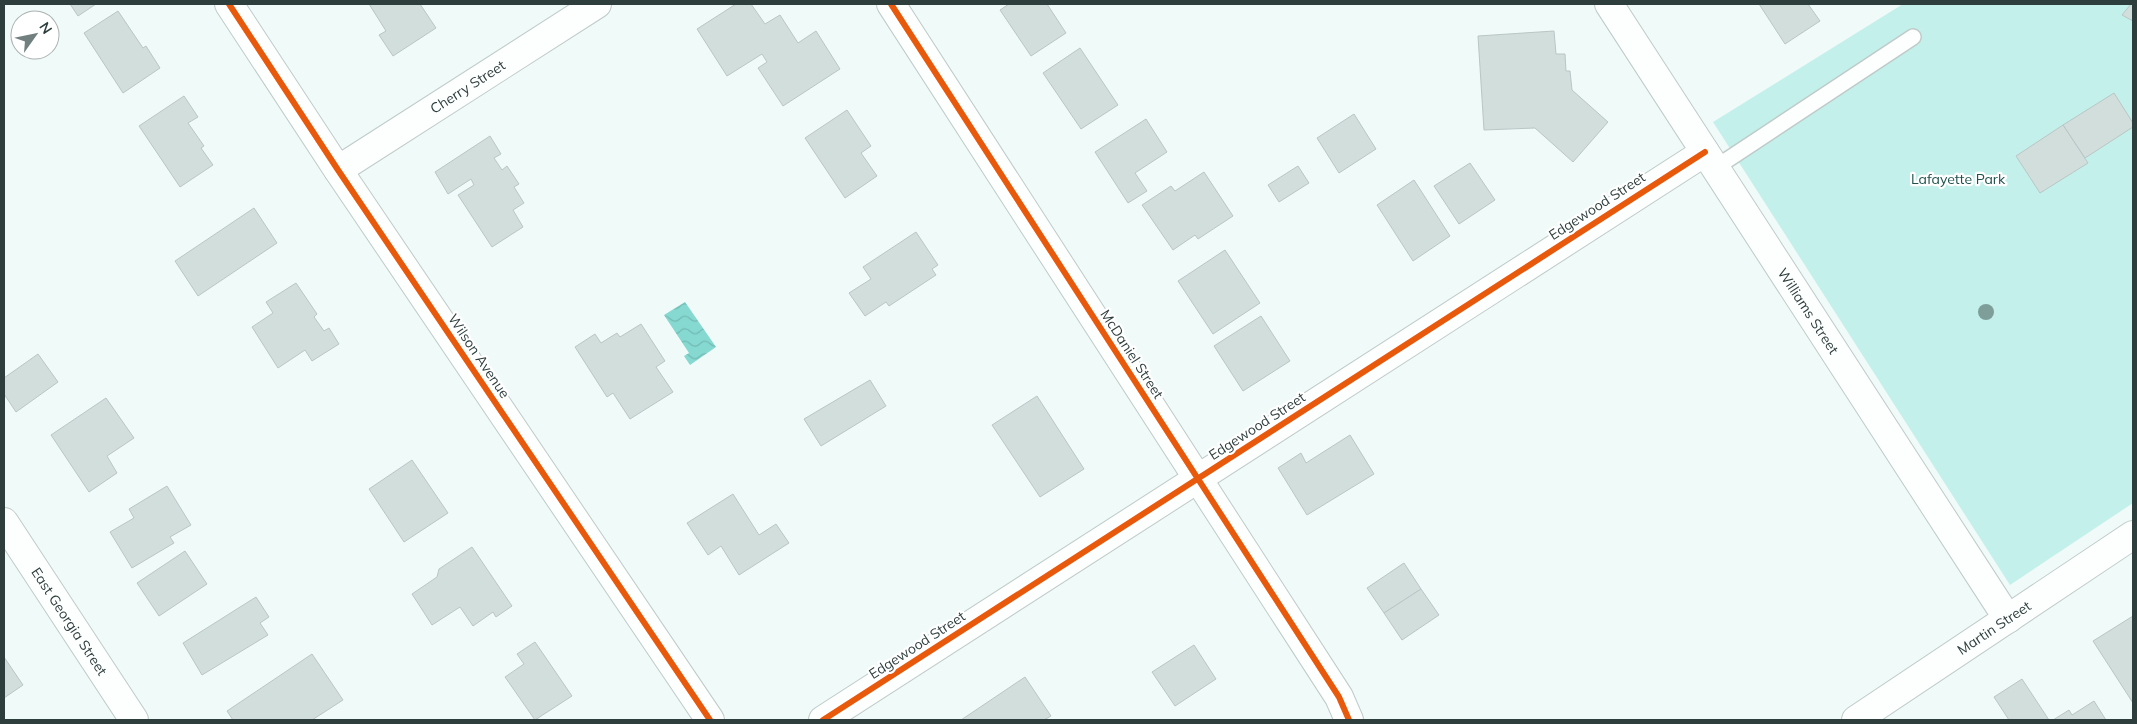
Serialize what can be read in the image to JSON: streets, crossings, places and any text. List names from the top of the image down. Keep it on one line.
{"streets":{"street":["Cherry Street","Edgewood Street","Williams Street","McDaniel Street","Wilson Avenue","East Georgia Street","Martin Street"]},"crossings":[["Cherry Street","Wilson Avenue"],["Edgewood Street","Williams Street"],["Edgewood Street","McDaniel Street"],["Williams Street","Martin Street"]],"parks":["Lafayette Park"],"north":"top right"}
